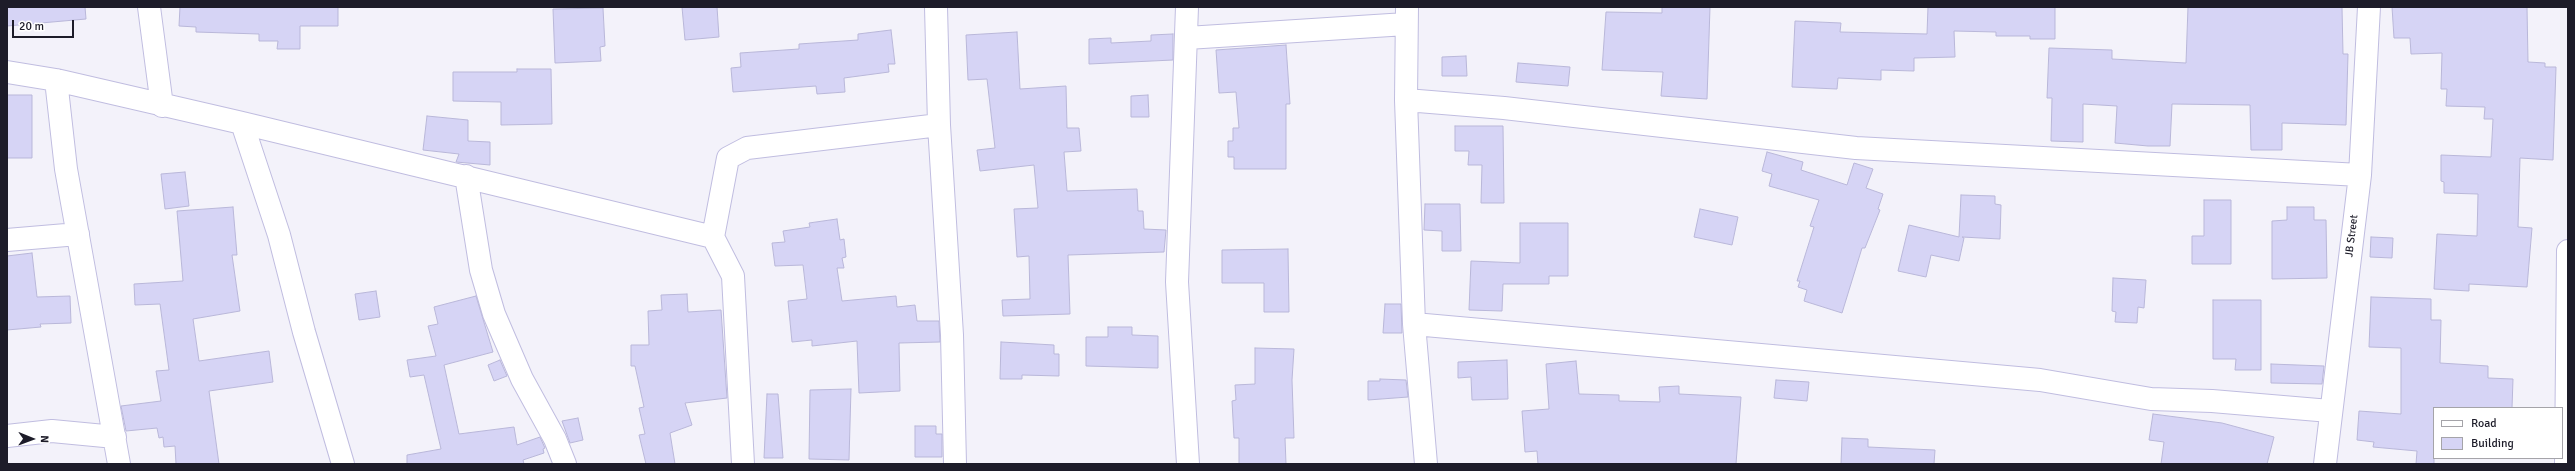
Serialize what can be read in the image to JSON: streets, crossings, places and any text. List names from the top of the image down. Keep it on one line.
{"streets":{"street":["JB Street"]},"legend":["Road","Building"],"scale_bar":"20 m","north":"right"}
